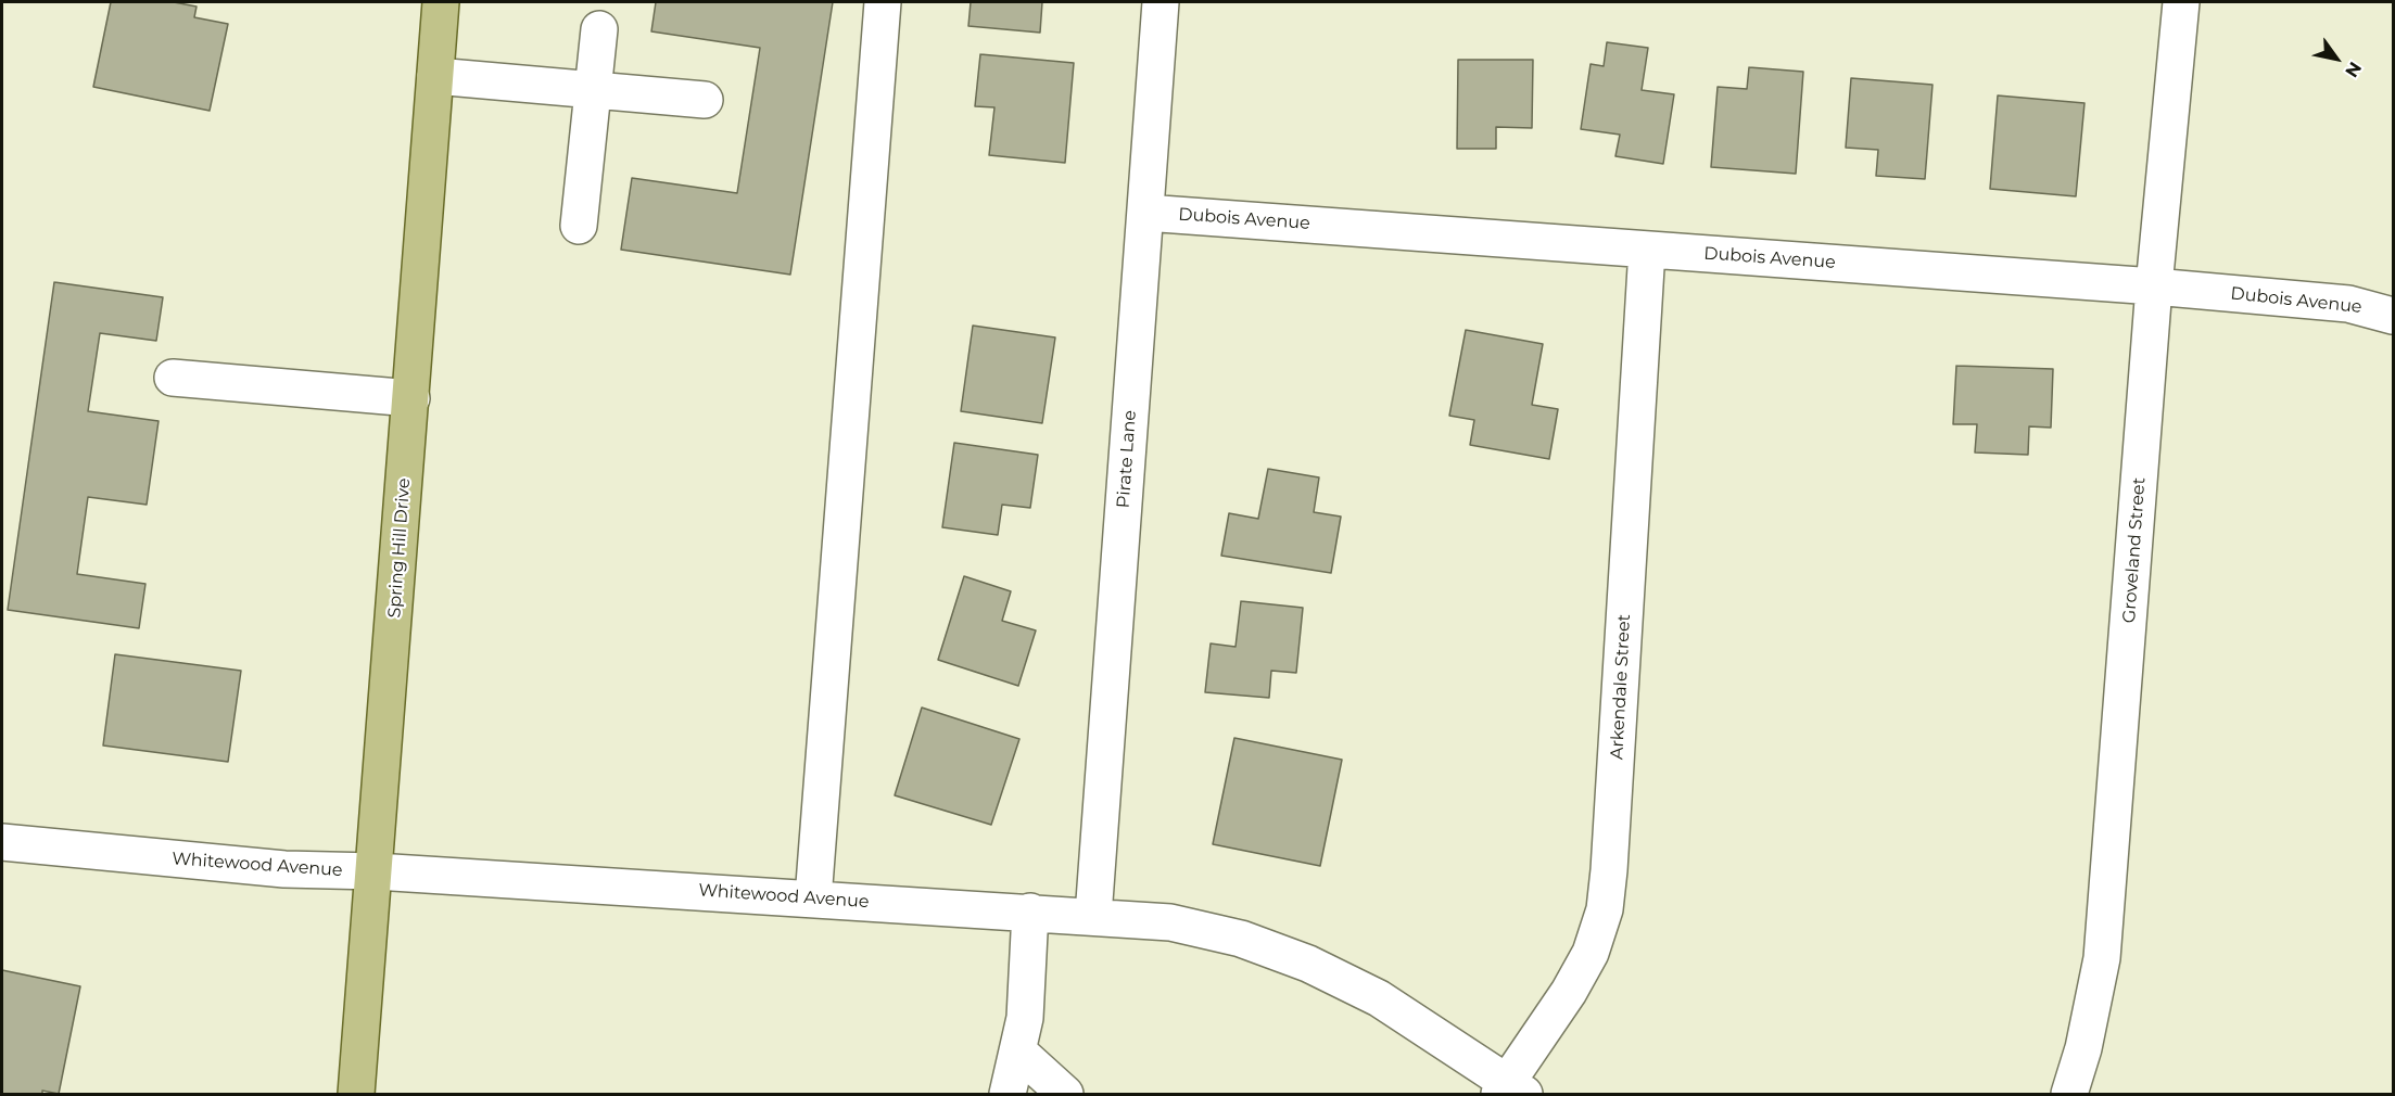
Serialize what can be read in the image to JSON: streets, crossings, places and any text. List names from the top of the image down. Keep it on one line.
{"streets":{"main road":["Spring Hill Drive"],"street":["Dubois Avenue","Pirate Lane","Groveland Street","Arkendale Street","Whitewood Avenue"]},"crossings":[["Dubois Avenue","Pirate Lane"],["Dubois Avenue","Groveland Street"],["Dubois Avenue","Arkendale Street"],["Pirate Lane","Whitewood Avenue"],["Spring Hill Drive","Whitewood Avenue"],["Arkendale Street","Whitewood Avenue"]],"north":"bottom right"}
